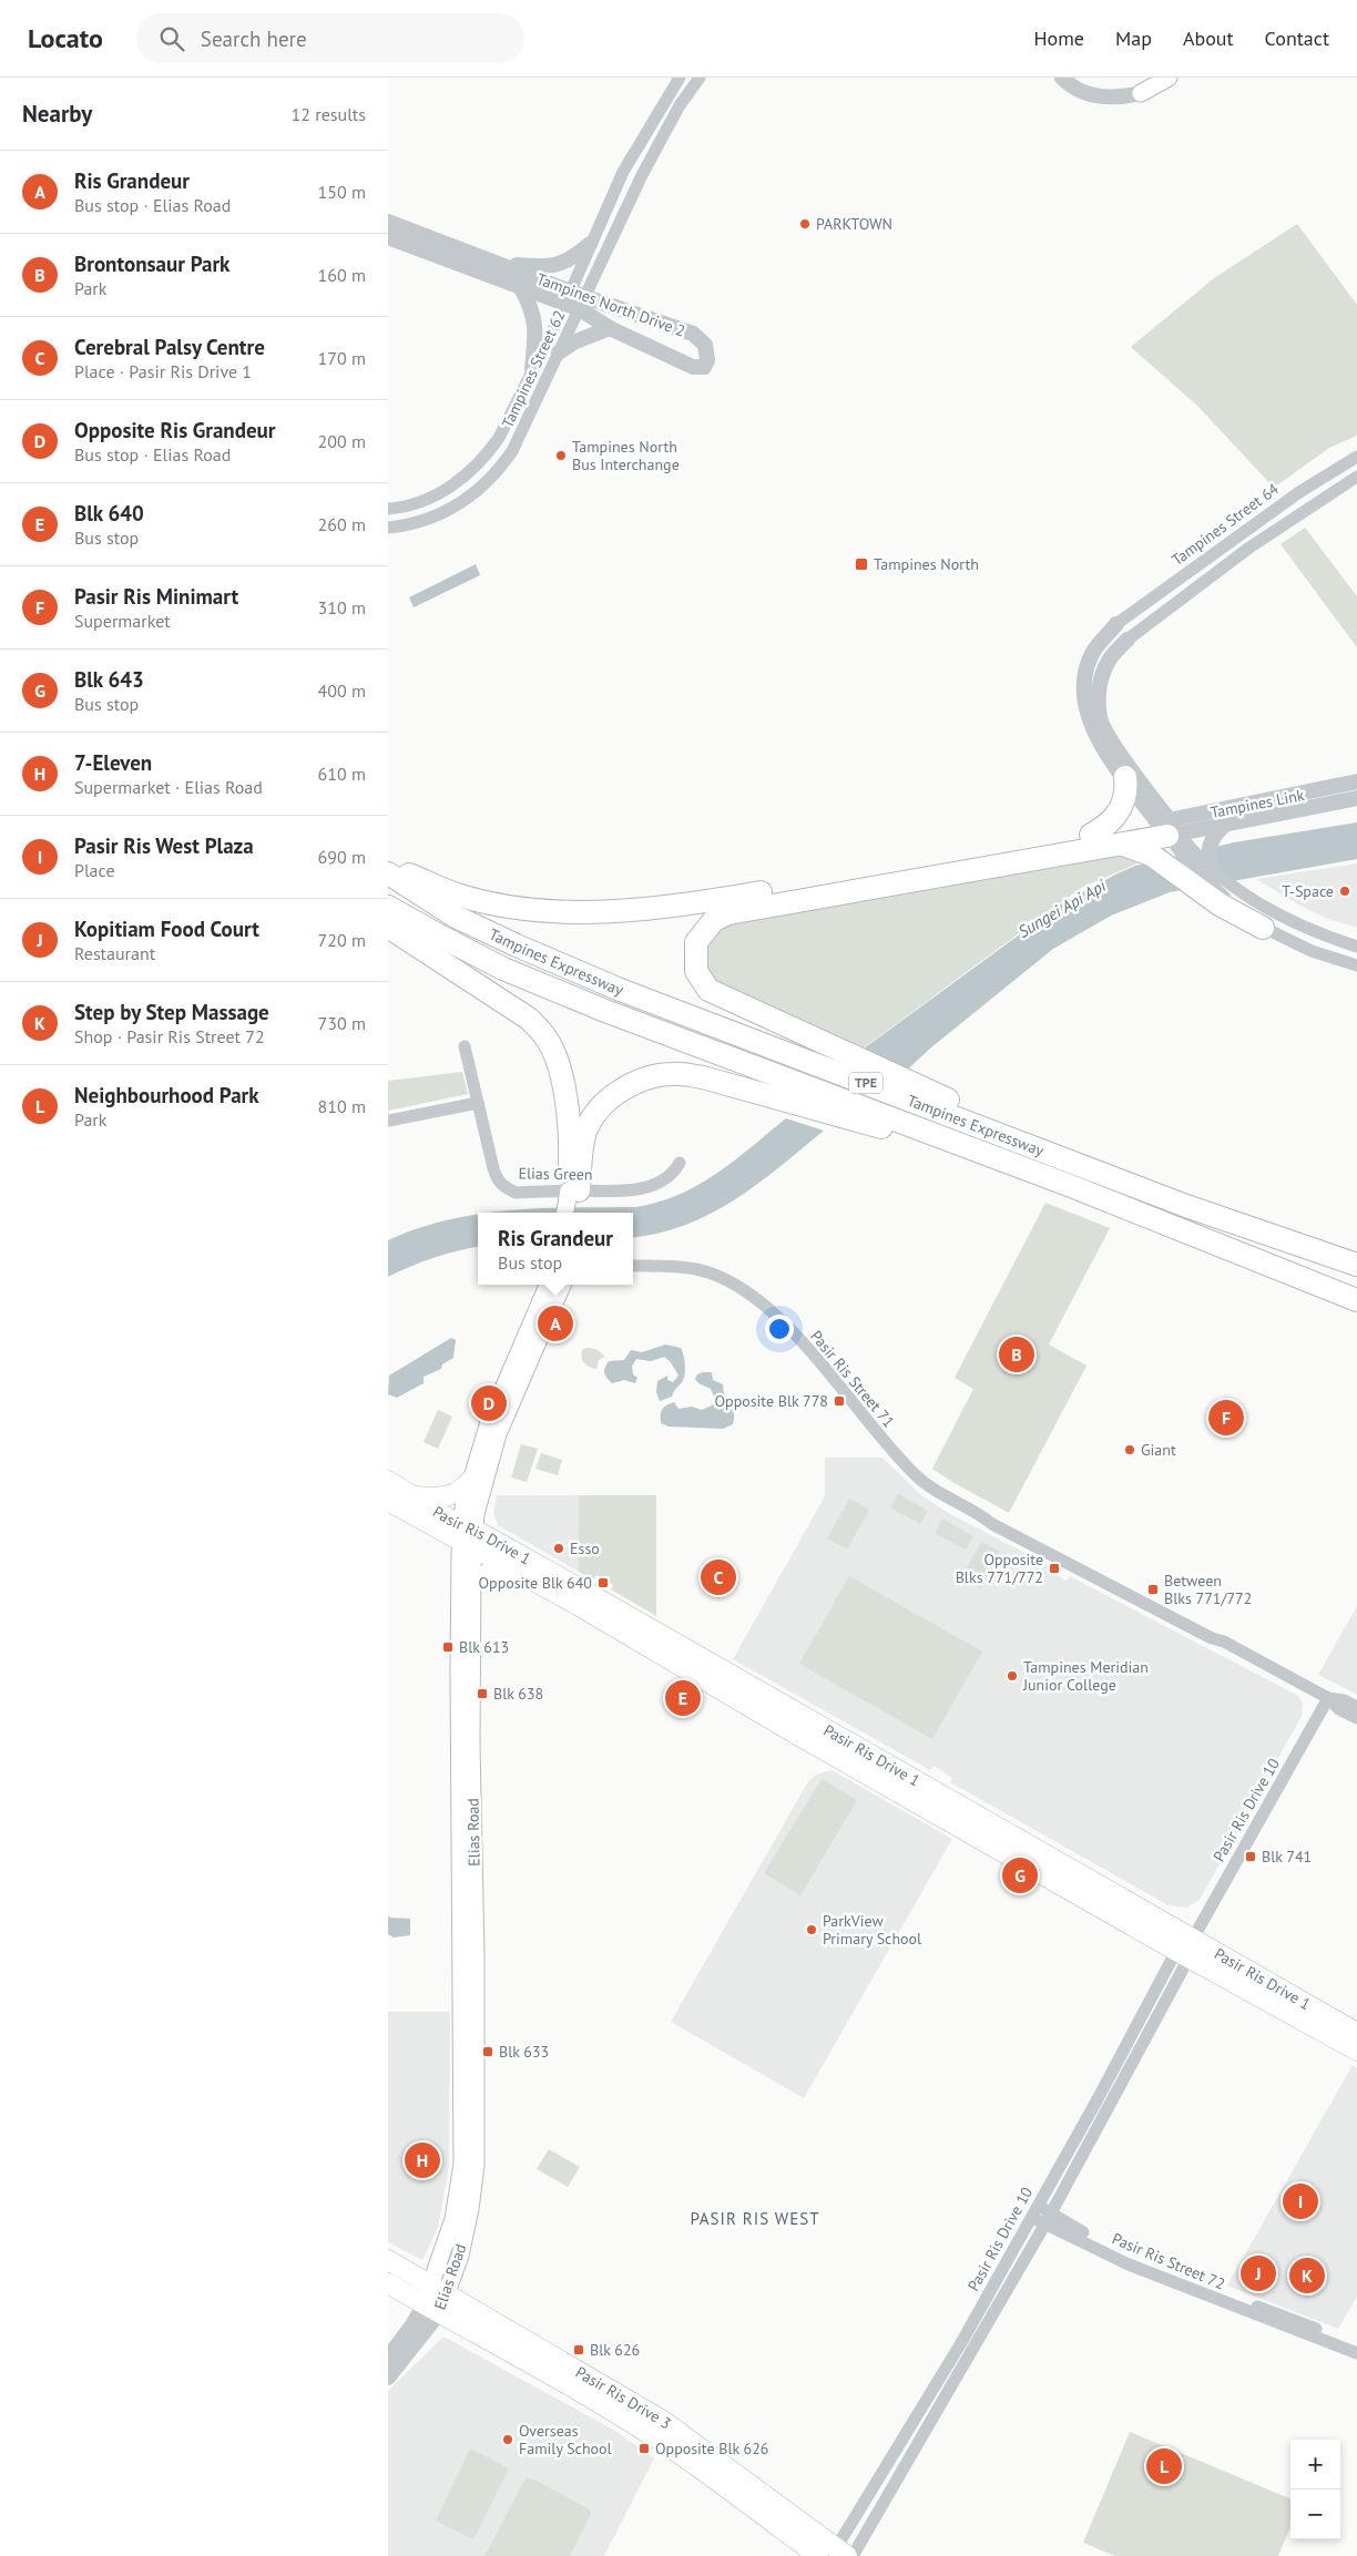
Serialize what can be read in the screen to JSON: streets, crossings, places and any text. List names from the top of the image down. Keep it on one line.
{"streets":{"highway":["Tampines Expressway","TPE"],"main road":["Pasir Ris Drive 1","Elias Road","Pasir Ris Drive 3"],"street":["Tampines North Drive 2","Tampines Street 62","Tampines Street 64","Tampines Link","Elias Green","Pasir Ris Street 71","Pasir Ris Drive 10","Pasir Ris Street 72"]},"crossings":[["Tampines North Drive 2","Tampines Street 62"],["Pasir Ris Street 71","Pasir Ris Drive 10"],["Pasir Ris Drive 1","Pasir Ris Drive 10"],["Pasir Ris Drive 1","Elias Road"],["Pasir Ris Drive 10","Pasir Ris Street 72"],["Pasir Ris Drive 10","Pasir Ris Drive 3"],["Elias Road","Pasir Ris Drive 3"]],"districts":["PASIR RIS WEST"],"water":["Sungei Api Api"],"places":{"other":["PARKTOWN","Tampines North Bus Interchange","T-Space","Giant","Esso","Tampines Meridian Junior College","ParkView Primary School","Overseas Family School"],"transit":["Tampines North","Opposite Blk 778","Opposite Blks 771/772","Opposite Blk 640","Between Blks 771/772","Blk 613","Blk 638","Blk 741","Blk 633","Blk 626","Opposite Blk 626"]},"page":{"header":"Locato","search":"Search here","nav":["Home","Map","About","Contact"],"heading":["Nearby","12 results"],"list":[{"mark":"A","name":"Ris Grandeur","note":"Bus stop · Elias Road","value":"150 m"},{"mark":"B","name":"Brontonsaur Park","note":"Park","value":"160 m"},{"mark":"C","name":"Cerebral Palsy Centre","note":"Place · Pasir Ris Drive 1","value":"170 m"},{"mark":"D","name":"Opposite Ris Grandeur","note":"Bus stop · Elias Road","value":"200 m"},{"mark":"E","name":"Blk 640","note":"Bus stop","value":"260 m"},{"mark":"F","name":"Pasir Ris Minimart","note":"Supermarket","value":"310 m"},{"mark":"G","name":"Blk 643","note":"Bus stop","value":"400 m"},{"mark":"H","name":"7-Eleven","note":"Supermarket · Elias Road","value":"610 m"},{"mark":"I","name":"Pasir Ris West Plaza","note":"Place","value":"690 m"},{"mark":"J","name":"Kopitiam Food Court","note":"Restaurant","value":"720 m"},{"mark":"K","name":"Step by Step Massage","note":"Shop · Pasir Ris Street 72","value":"730 m"},{"mark":"L","name":"Neighbourhood Park","note":"Park","value":"810 m"}],"popup":["Ris Grandeur","Bus stop"],"pins":["A","B","D","F","C","E","G","H","I","J","K","L"],"map_buttons":["+","−"]}}
